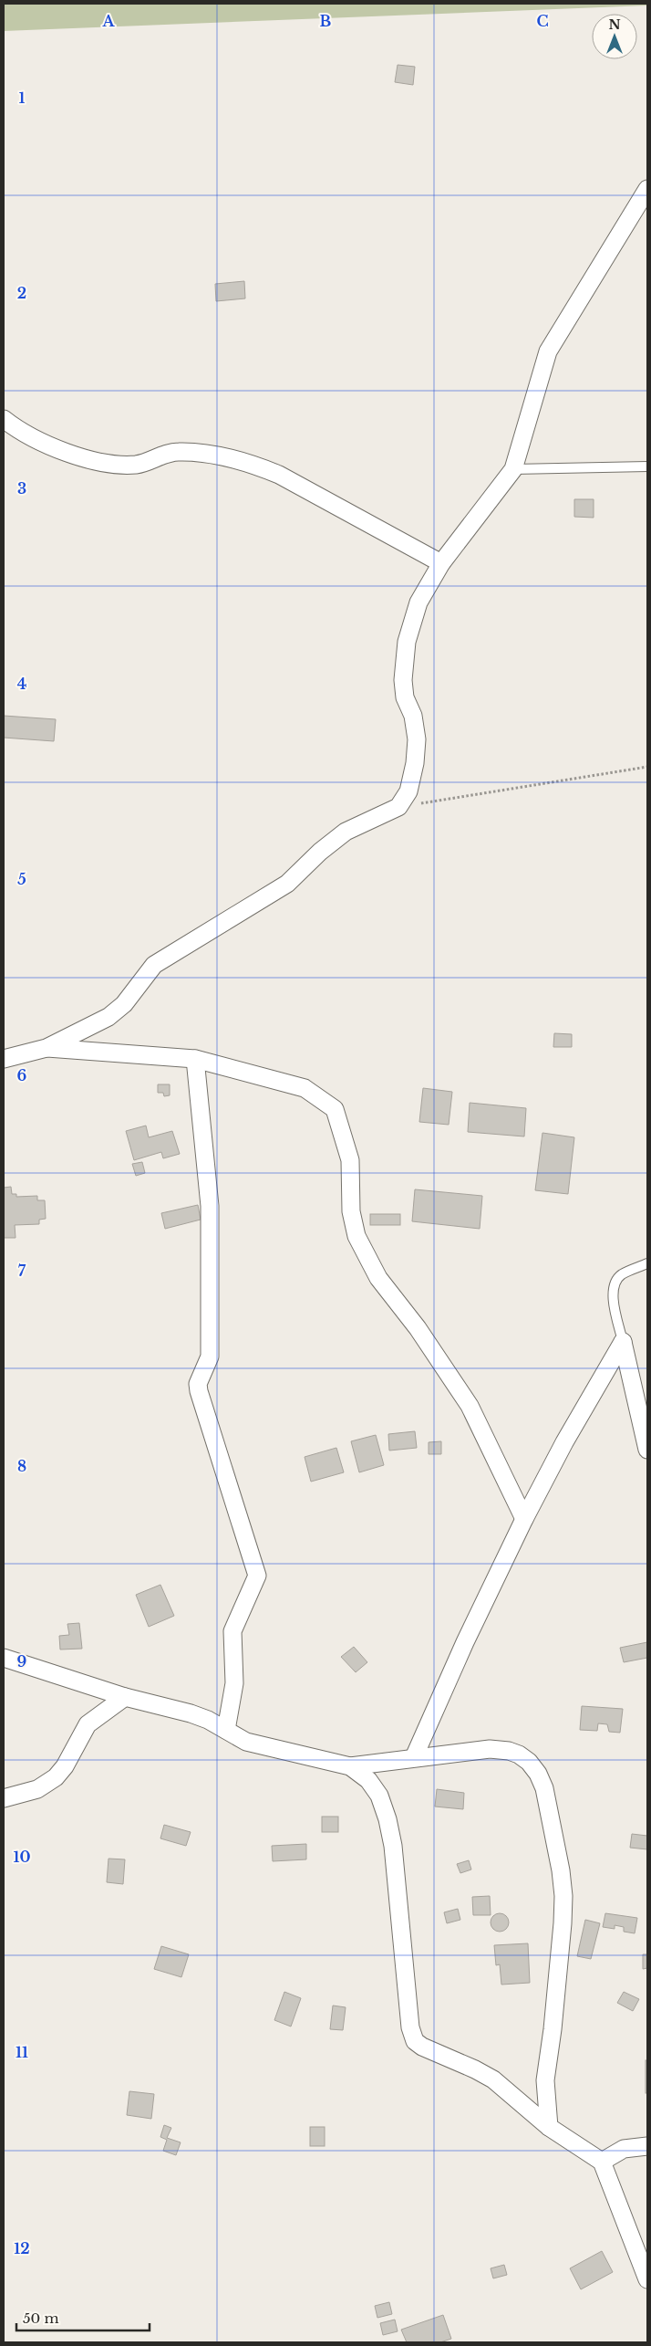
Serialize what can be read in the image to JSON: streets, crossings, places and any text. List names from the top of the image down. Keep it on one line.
{"scale_bar":"50 m","north":"top","grid":{"columns":["A","B","C"],"rows":["1","2","3","4","5","6","7","8","9","10","11","12"]}}
